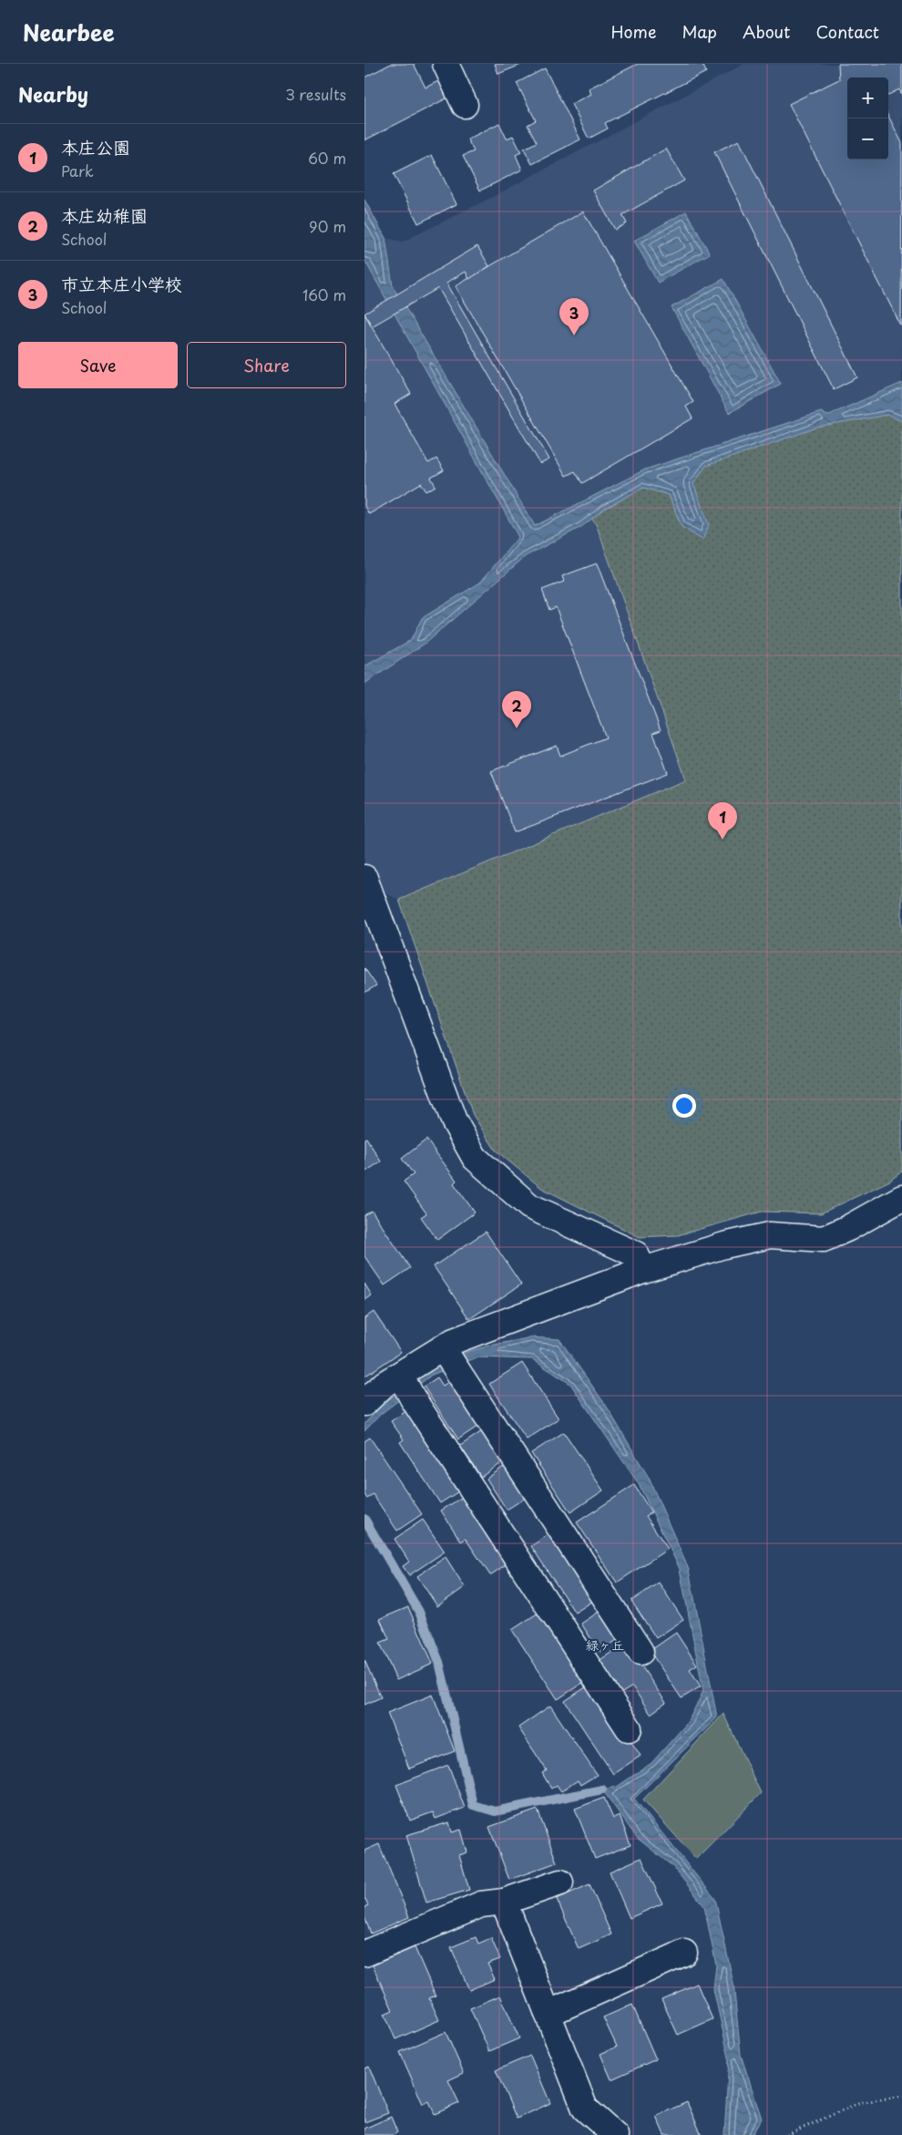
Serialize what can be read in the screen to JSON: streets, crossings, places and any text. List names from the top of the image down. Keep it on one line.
{"districts":["緑ヶ丘"],"page":{"header":"Nearbee","nav":["Home","Map","About","Contact"],"heading":["Nearby","3 results"],"map_buttons":["+","−"],"list":[{"mark":"1","name":"本庄公園","note":"Park","value":"60 m"},{"mark":"2","name":"本庄幼稚園","note":"School","value":"90 m"},{"mark":"3","name":"市立本庄小学校","note":"School","value":"160 m"}],"pins":["3","2","1"],"buttons":["Save","Share"]}}
